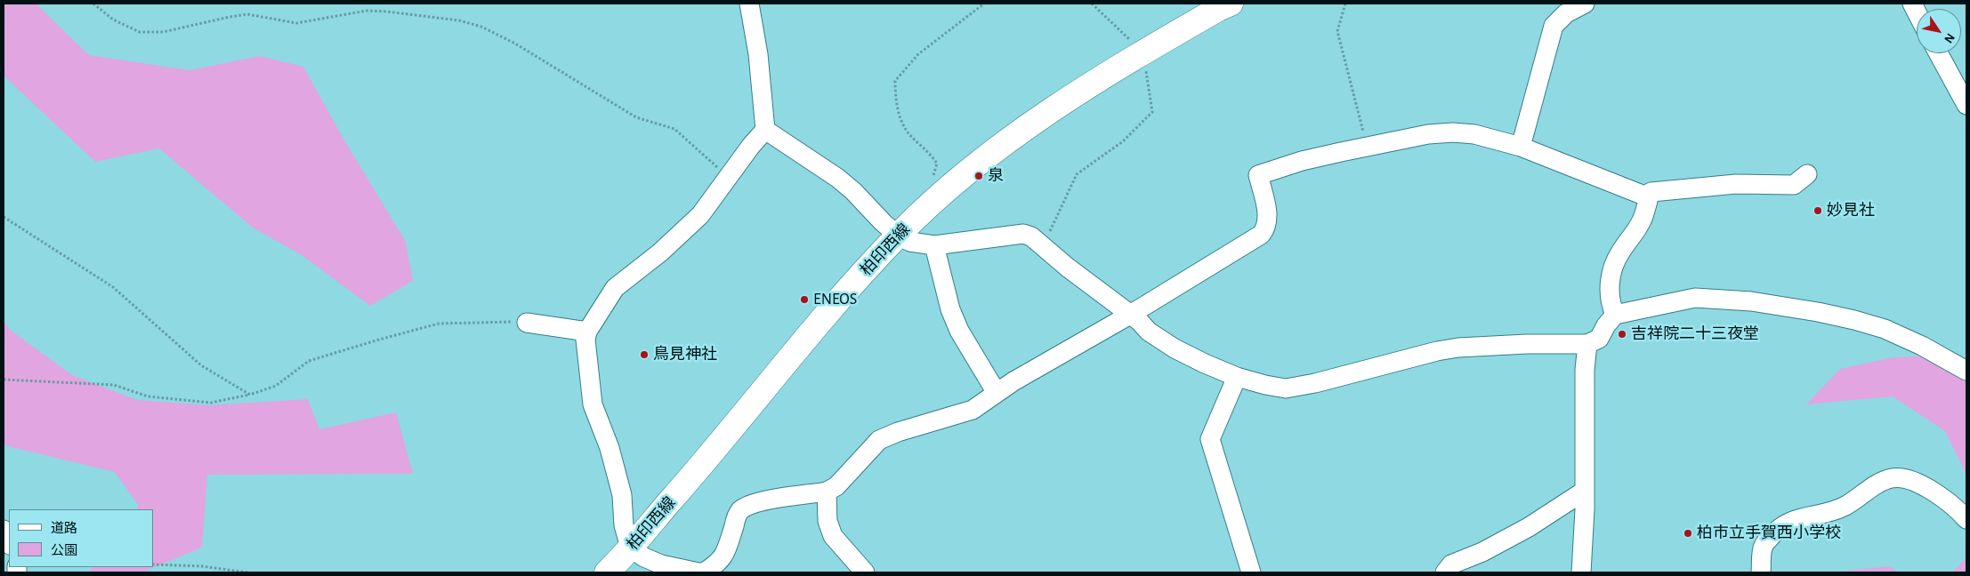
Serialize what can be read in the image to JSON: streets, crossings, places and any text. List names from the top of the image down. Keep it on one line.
{"streets":{"main road":["柏印西線"]},"places":["泉","妙見社","ENEOS","吉祥院二十三夜堂","鳥見神社","柏市立手賀西小学校"],"legend":["道路","公園"],"north":"bottom right"}
